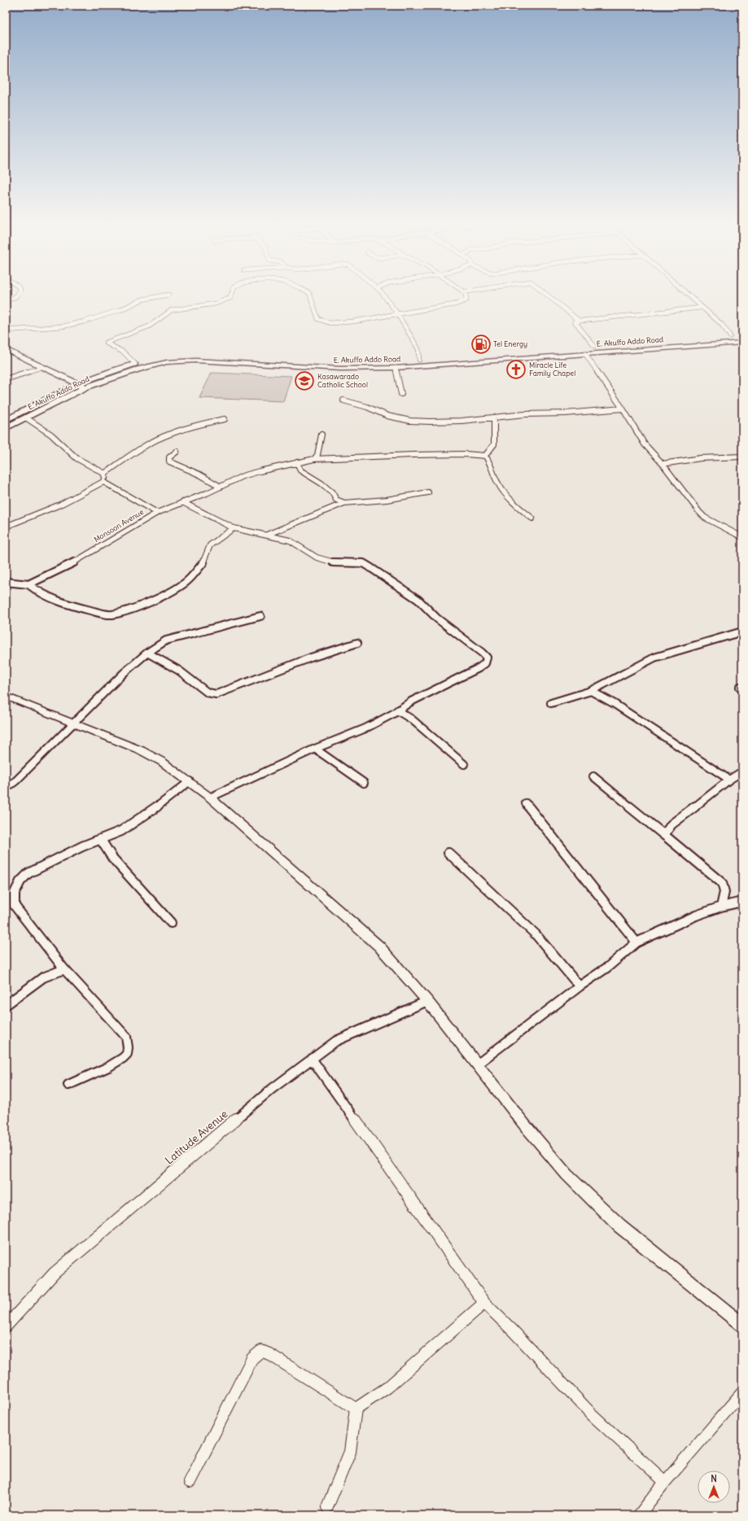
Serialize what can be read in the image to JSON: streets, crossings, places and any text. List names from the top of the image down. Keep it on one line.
{"streets":{"main road":["E. Akuffo Addo Road"],"street":["Monsoon Avenue","Latitude Avenue"]},"places":{"fuel station":["Tel Energy"],"church":["Miracle Life Family Chapel"],"school or university":["Kasawarado Catholic School"]},"north":"top"}
